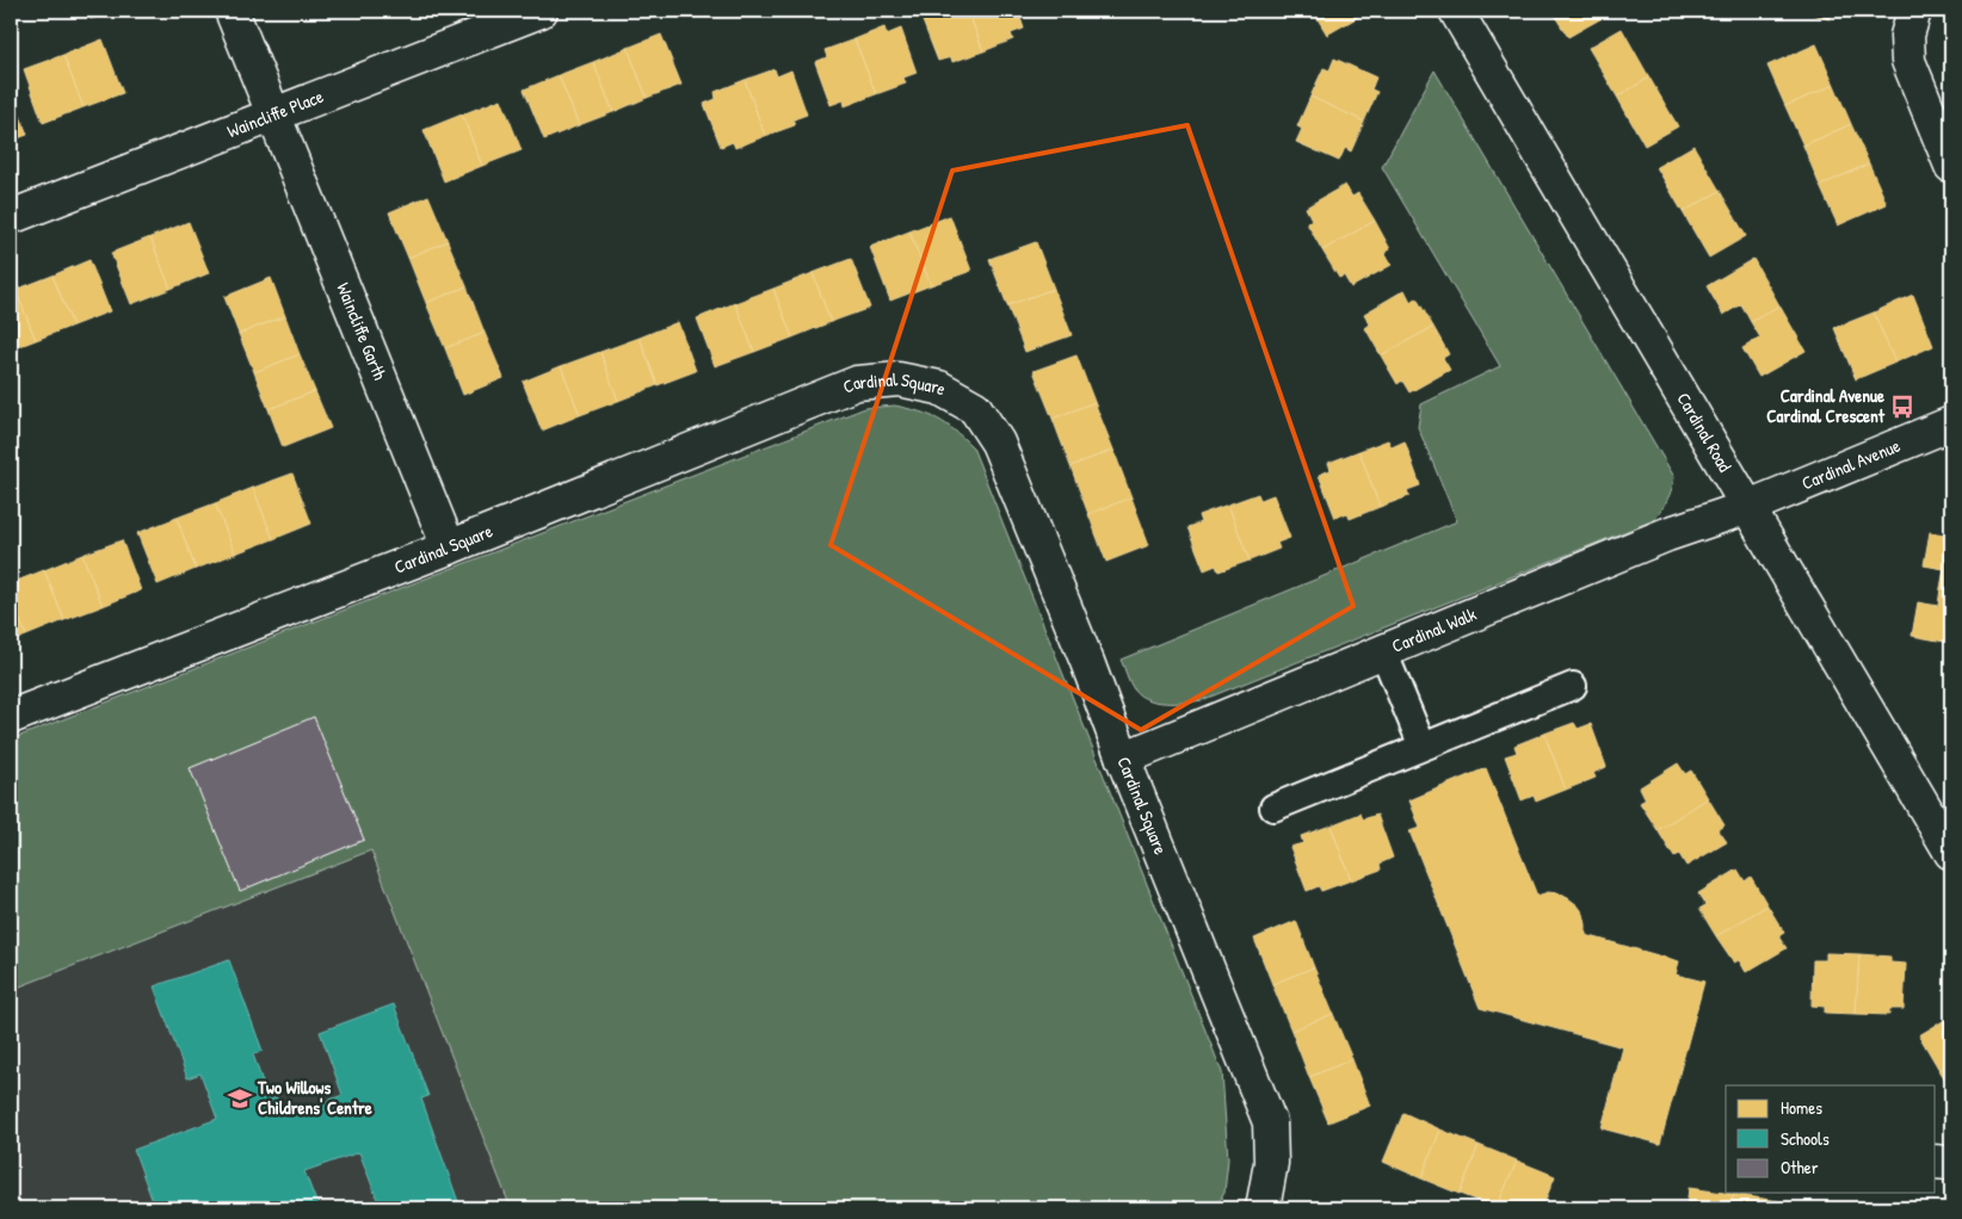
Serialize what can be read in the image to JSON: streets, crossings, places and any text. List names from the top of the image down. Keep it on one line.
{"streets":{"street":["Waincliffe Place","Waincliffe Garth","Cardinal Square","Cardinal Road","Cardinal Avenue","Cardinal Walk"]},"crossings":[["Waincliffe Place","Waincliffe Garth"],["Waincliffe Garth","Cardinal Square"],["Cardinal Square","Cardinal Walk"],["Cardinal Road","Cardinal Avenue"],["Cardinal Road","Cardinal Walk"],["Cardinal Avenue","Cardinal Walk"]],"places":{"bus stop":["Cardinal Avenue Cardinal Crescent"],"school or university":["Two Willows Childrens' Centre"]},"legend":["Homes","Schools","Other"]}
